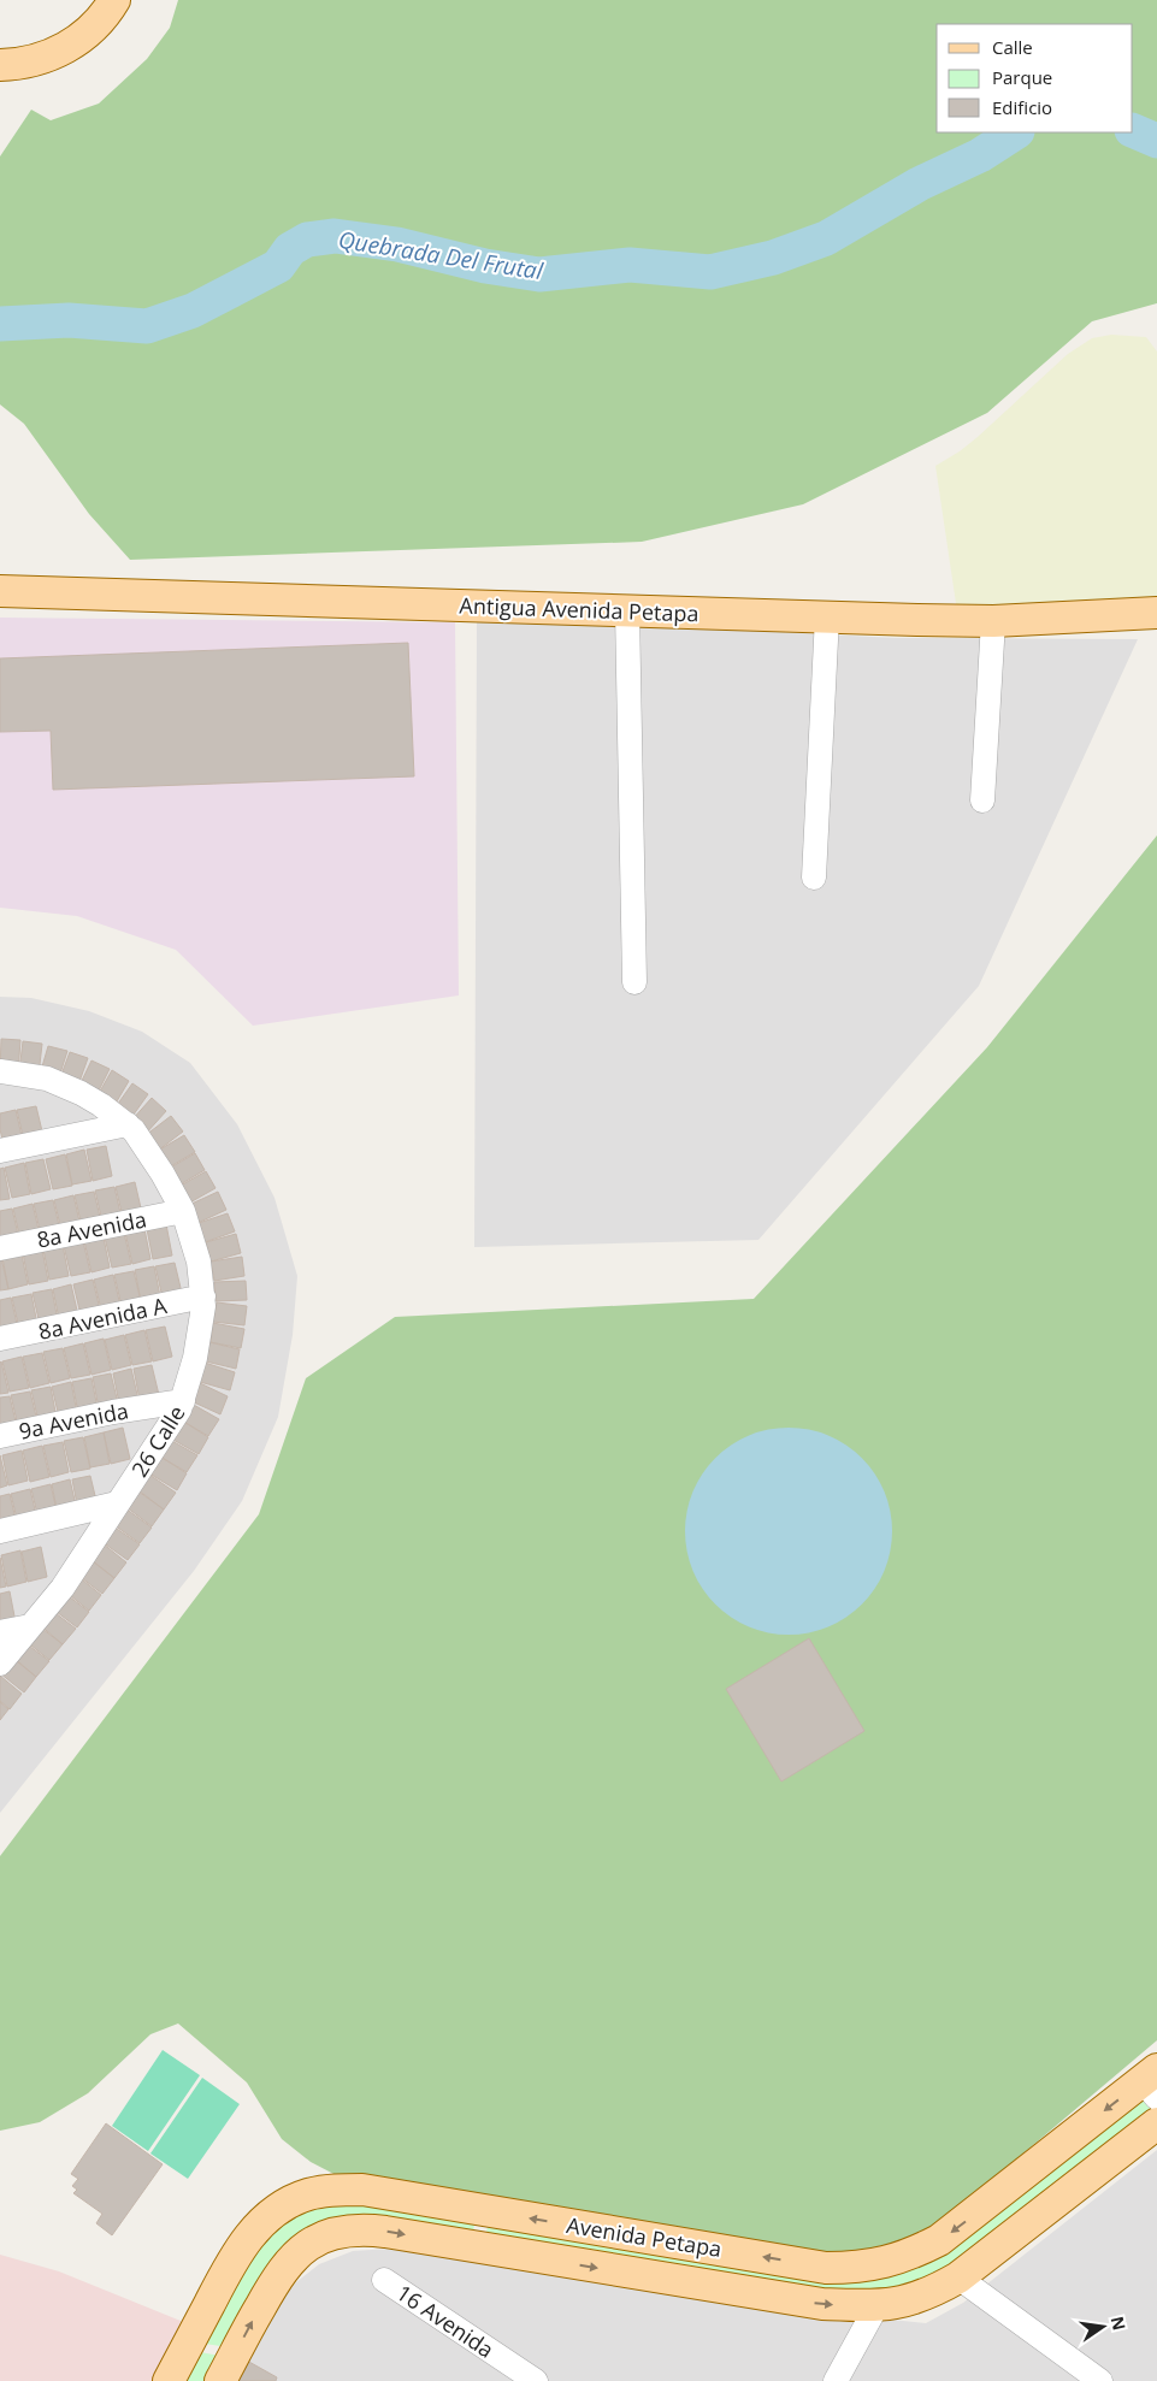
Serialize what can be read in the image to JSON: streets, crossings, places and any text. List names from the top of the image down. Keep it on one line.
{"streets":{"main road":["Antigua Avenida Petapa","Avenida Petapa"],"street":["8a Avenida","8a Avenida A","9a Avenida","26 Calle","16 Avenida"]},"crossings":[["8a Avenida","26 Calle"],["8a Avenida A","26 Calle"],["9a Avenida","26 Calle"]],"water":["Quebrada Del Frutal"],"legend":["Calle","Parque","Edificio"],"north":"right"}
